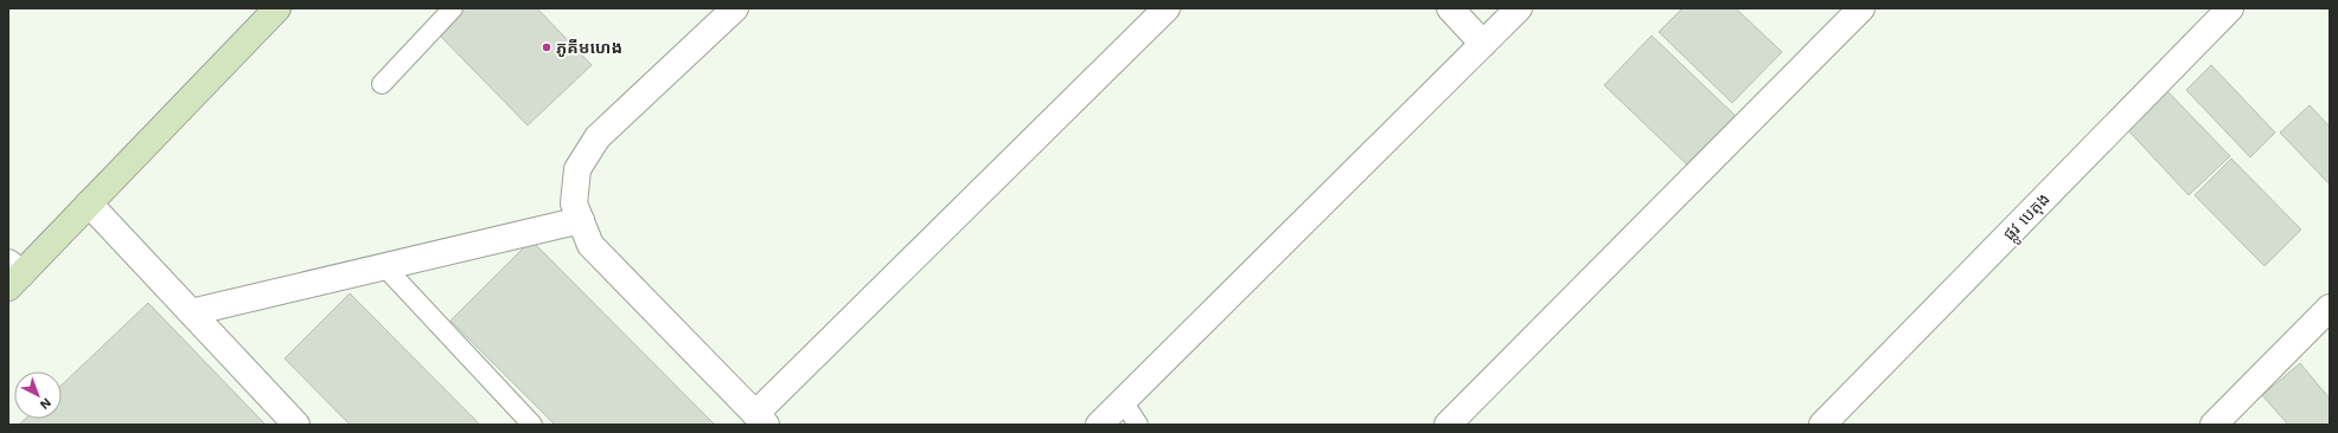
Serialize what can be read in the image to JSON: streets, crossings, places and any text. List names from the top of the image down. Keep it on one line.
{"streets":{"street":["ផ្លូវ បេតុង"]},"places":["ភូគីមហេង"],"north":"bottom right"}
